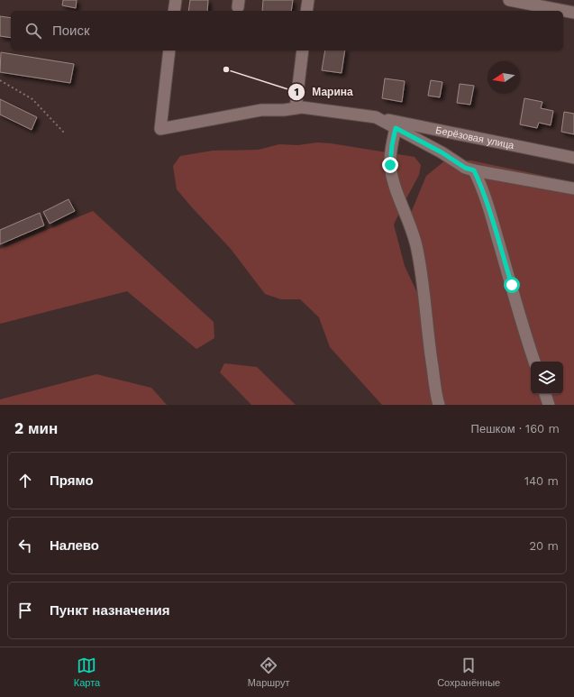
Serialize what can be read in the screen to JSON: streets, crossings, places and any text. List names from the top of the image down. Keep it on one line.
{"streets":{"street":["Берёзовая улица"]},"places":["Марина"],"north":"left","page":{"search":"Поиск","heading":["2 мин","Пешком · 160 m"],"list":[["Прямо","140 m"],["Налево","20 m"],"Пункт назначения"],"nav":["Карта","Маршрут","Сохранённые"]}}
